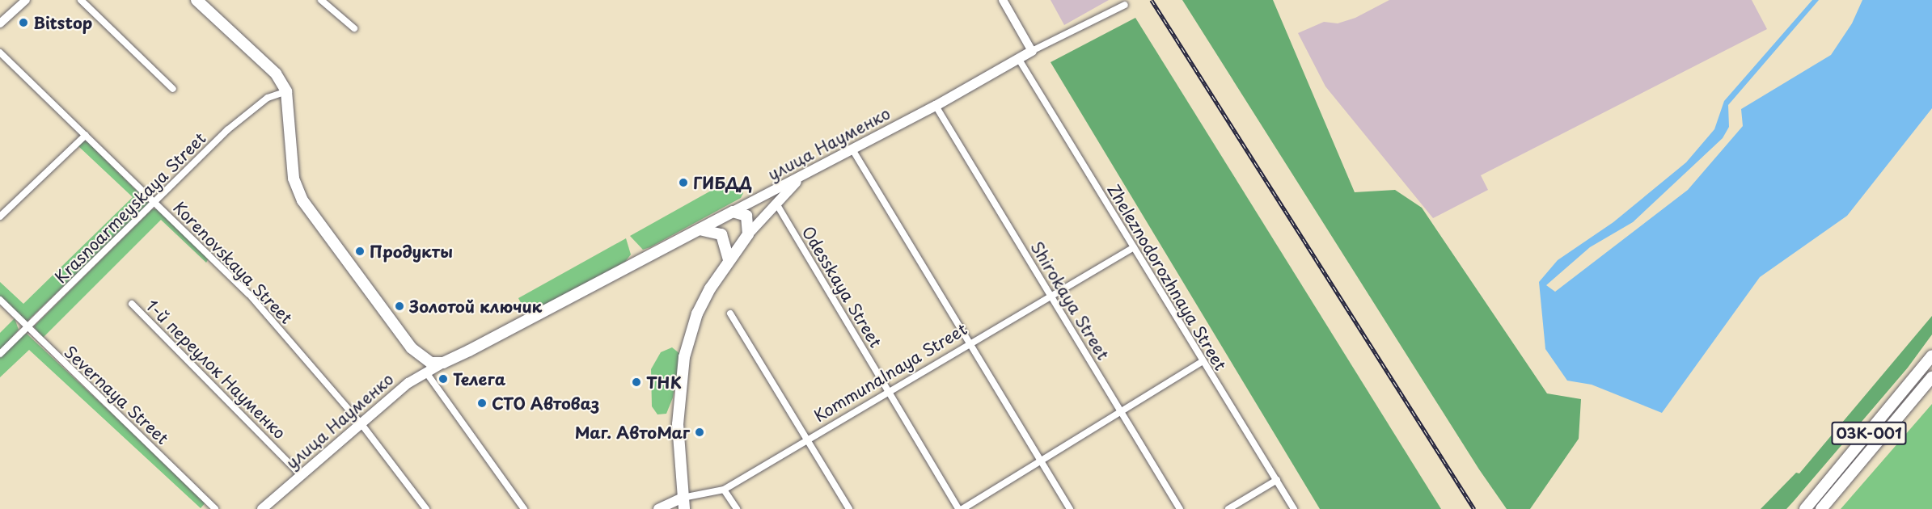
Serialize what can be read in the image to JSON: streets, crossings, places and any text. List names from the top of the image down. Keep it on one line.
{"streets":{"main road":["улица Науменко","Kommunalnaya Street","03К-001"],"street":["Krasnoarmeyskaya Street","Korenovskaya Street","Zheleznodorozhnaya Street","Odesskaya Street","Shirokaya Street","1-й переулок Науменко","Severnaya Street"]},"crossings":[["улица Науменко","Korenovskaya Street"],["улица Науменко","Zheleznodorozhnaya Street"],["улица Науменко","Shirokaya Street"],["улица Науменко","1-й переулок Науменко"],["Krasnoarmeyskaya Street","Korenovskaya Street"],["Krasnoarmeyskaya Street","Severnaya Street"],["Zheleznodorozhnaya Street","Kommunalnaya Street"],["Odesskaya Street","Kommunalnaya Street"],["Shirokaya Street","Kommunalnaya Street"]],"places":["Bitstop","ГИБДД","Продукты","Золотой ключик","Телега","ТНК","СТО Автоваз","Маг. АвтоМаг"]}
